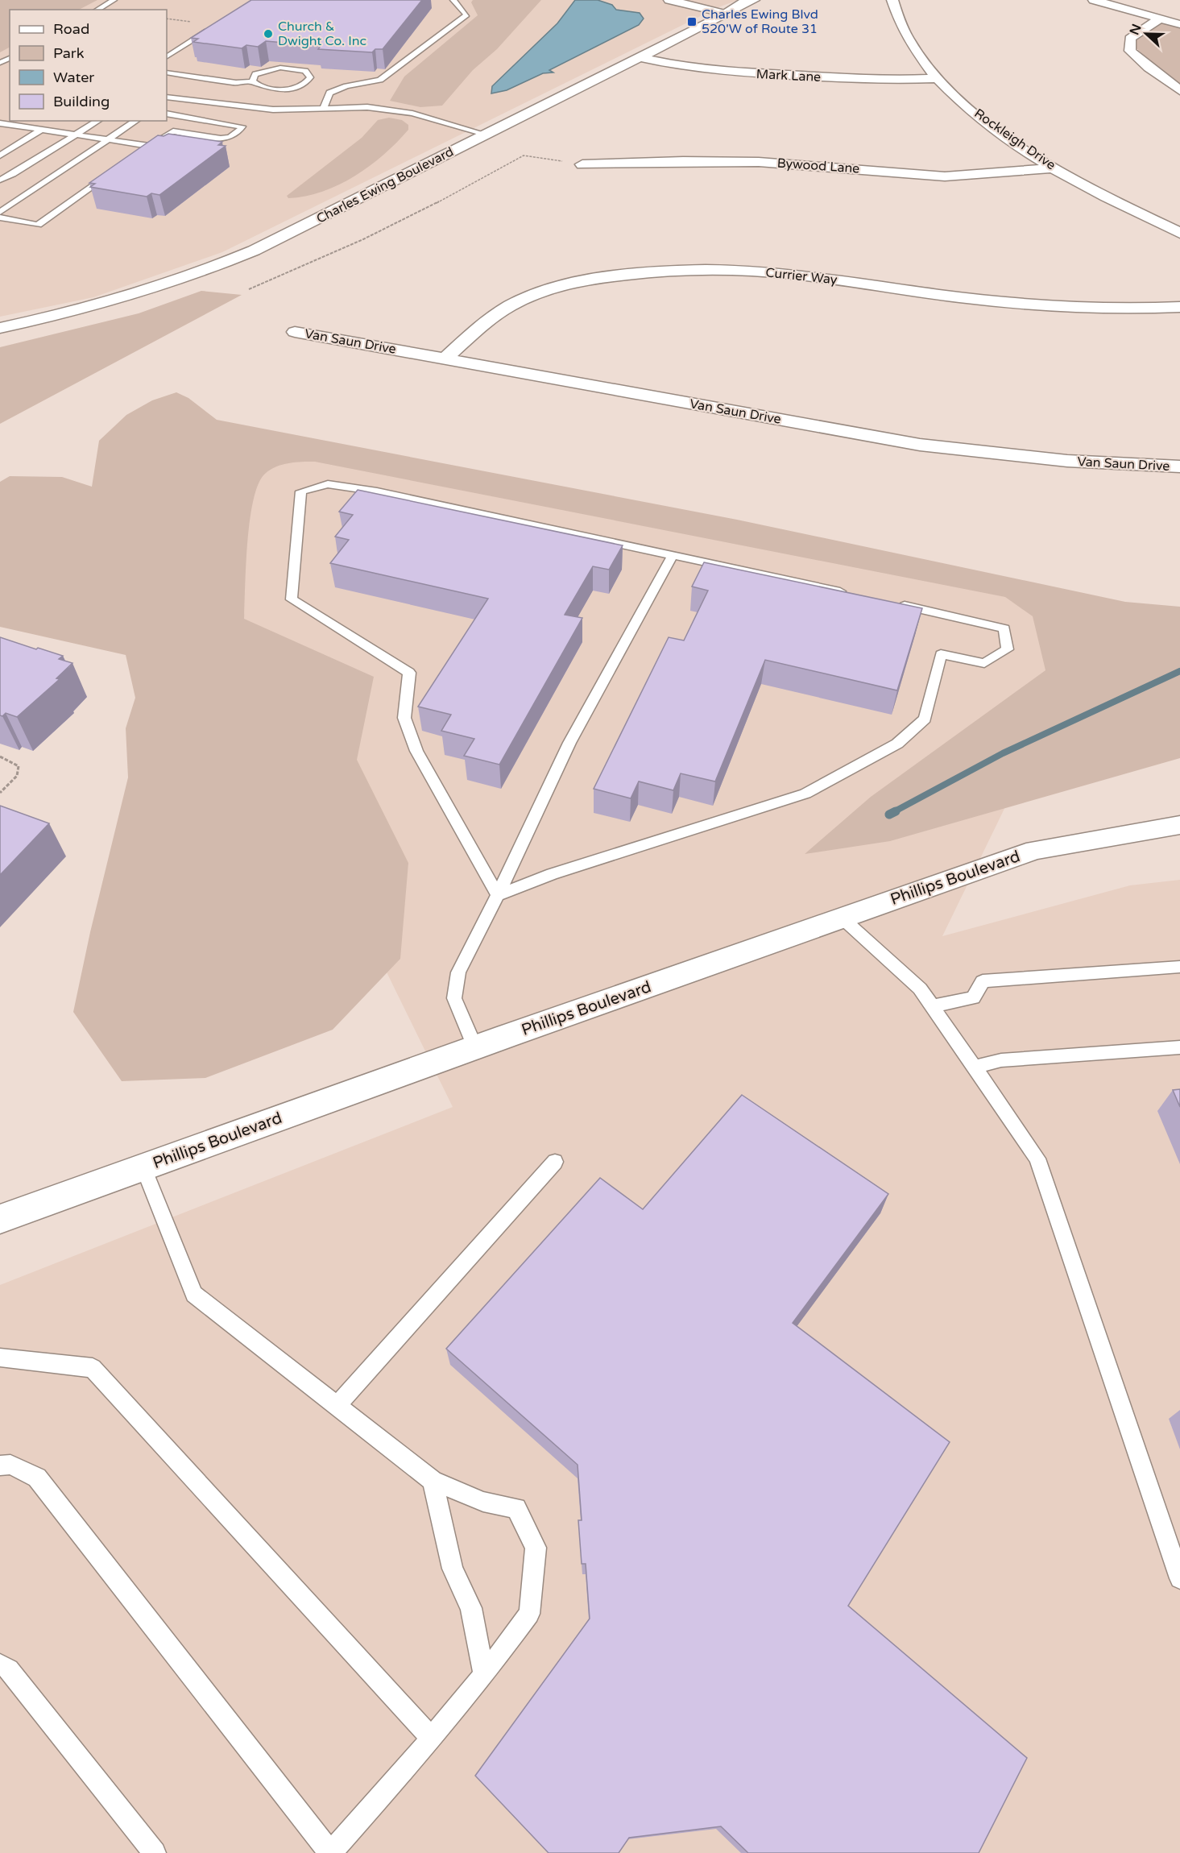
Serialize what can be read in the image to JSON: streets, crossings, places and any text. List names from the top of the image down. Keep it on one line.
{"streets":{"street":["Mark Lane","Rockleigh Drive","Bywood Lane","Charles Ewing Boulevard","Currier Way","Van Saun Drive","Phillips Boulevard"]},"crossings":[["Mark Lane","Rockleigh Drive"],["Mark Lane","Charles Ewing Boulevard"],["Rockleigh Drive","Bywood Lane"],["Currier Way","Van Saun Drive"]],"places":{"transit":["Charles Ewing Blvd 520'W of Route 31"],"other":["Church & Dwight Co. Inc"]},"legend":["Road","Park","Water","Building"],"north":"left"}
